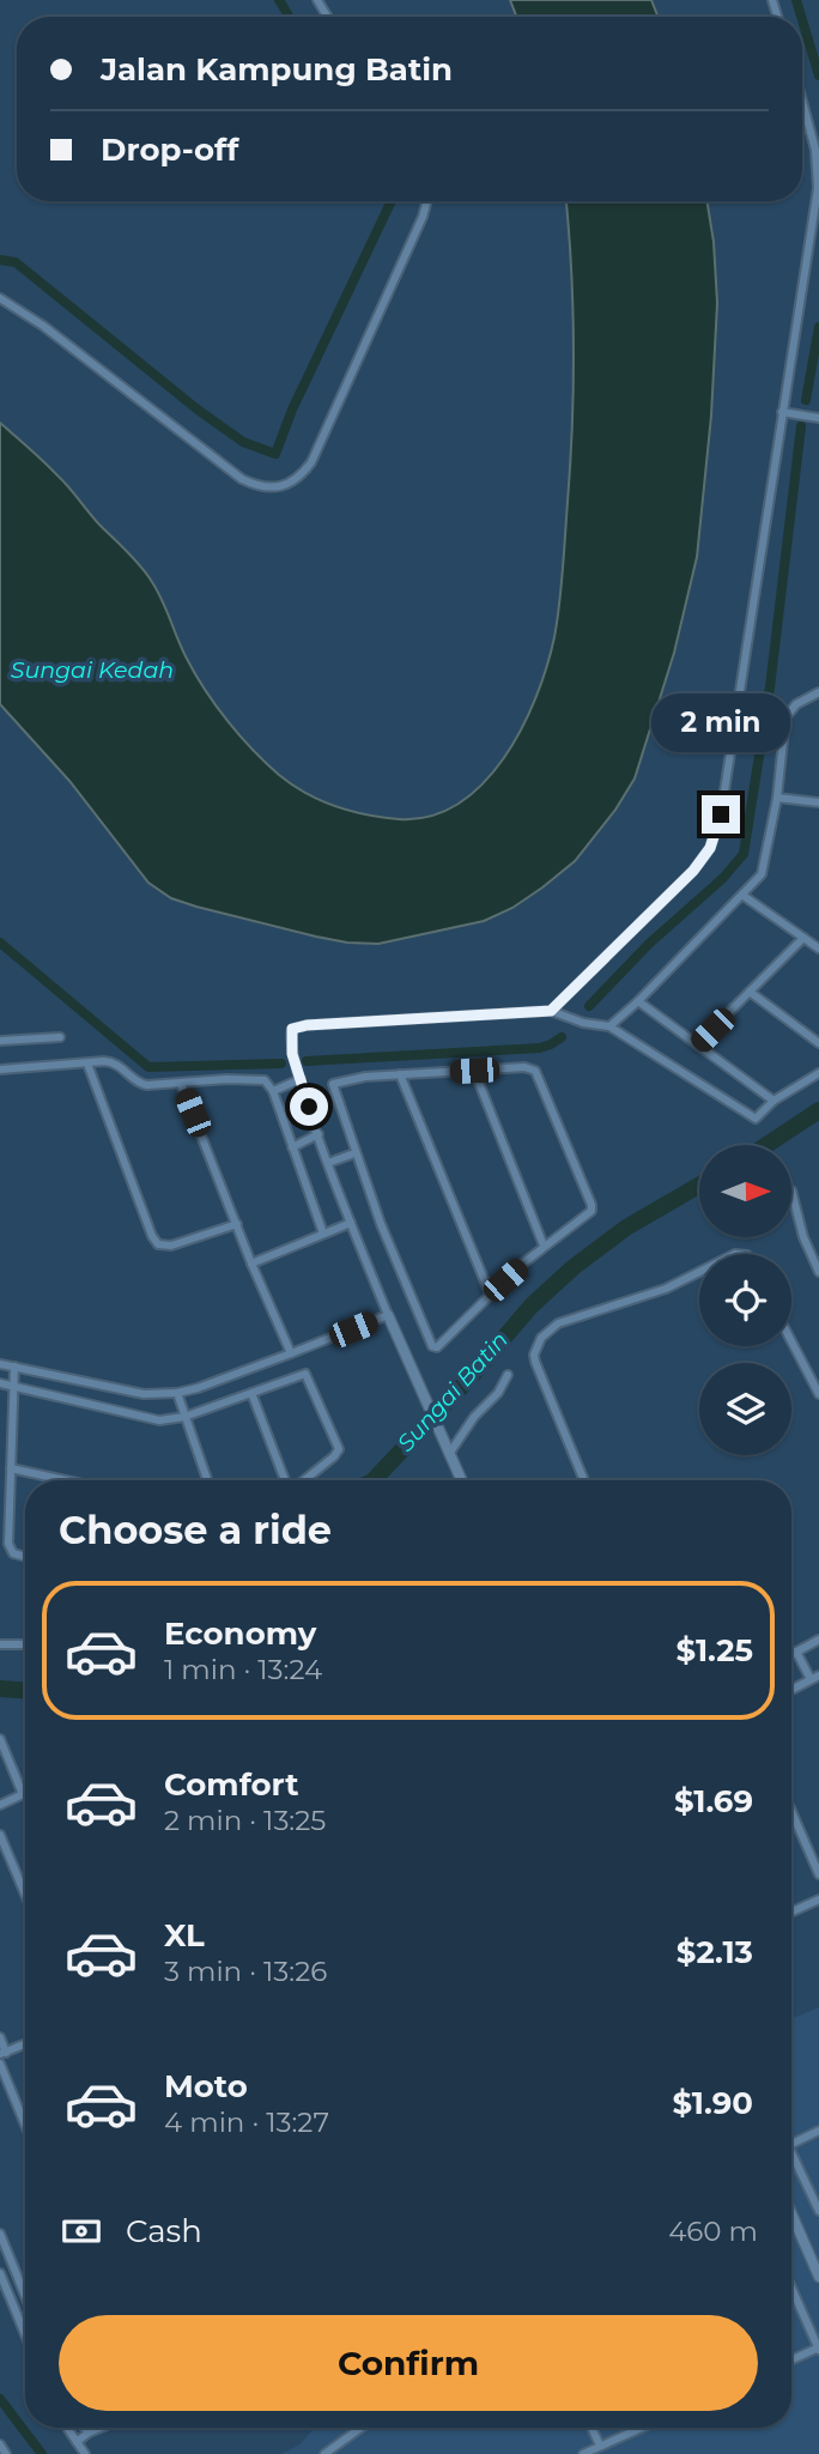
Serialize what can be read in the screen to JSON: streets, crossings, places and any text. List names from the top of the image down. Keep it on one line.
{"water":["Sungai Kedah","Sungai Batin"],"north":"right","page":{"banner":["Jalan Kampung Batin","Drop-off"],"bubble":"2 min","heading":"Choose a ride","list":[{"name":"Economy","note":"1 min · 13:24","value":"$1.25"},{"name":"Comfort","note":"2 min · 13:25","value":"$1.69"},{"name":"XL","note":"3 min · 13:26","value":"$2.13"},{"name":"Moto","note":"4 min · 13:27","value":"$1.90"}],"pay":["Cash","460 m"],"buttons":"Confirm"}}
